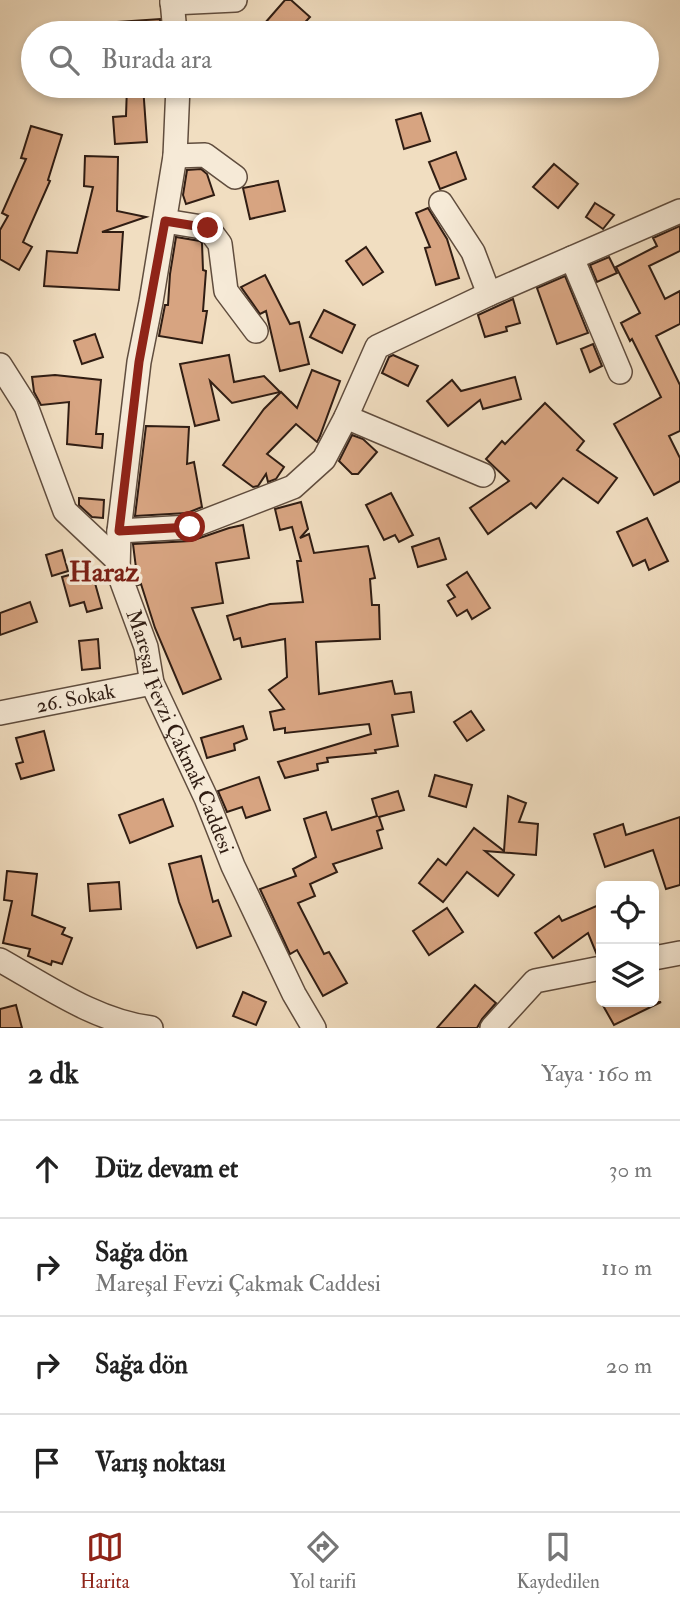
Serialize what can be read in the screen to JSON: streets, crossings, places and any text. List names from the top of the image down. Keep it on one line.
{"streets":{"street":["26. Sokak","Mareşal Fevzi Çakmak Caddesi"]},"crossings":[["26. Sokak","Mareşal Fevzi Çakmak Caddesi"]],"districts":["Haraz"],"page":{"search":"Burada ara","heading":["2 dk","Yaya · 160 m"],"list":[["Düz devam et","30 m"],["Sağa dön","Mareşal Fevzi Çakmak Caddesi","110 m"],["Sağa dön","20 m"],"Varış noktası"],"nav":["Harita","Yol tarifi","Kaydedilen"]}}
